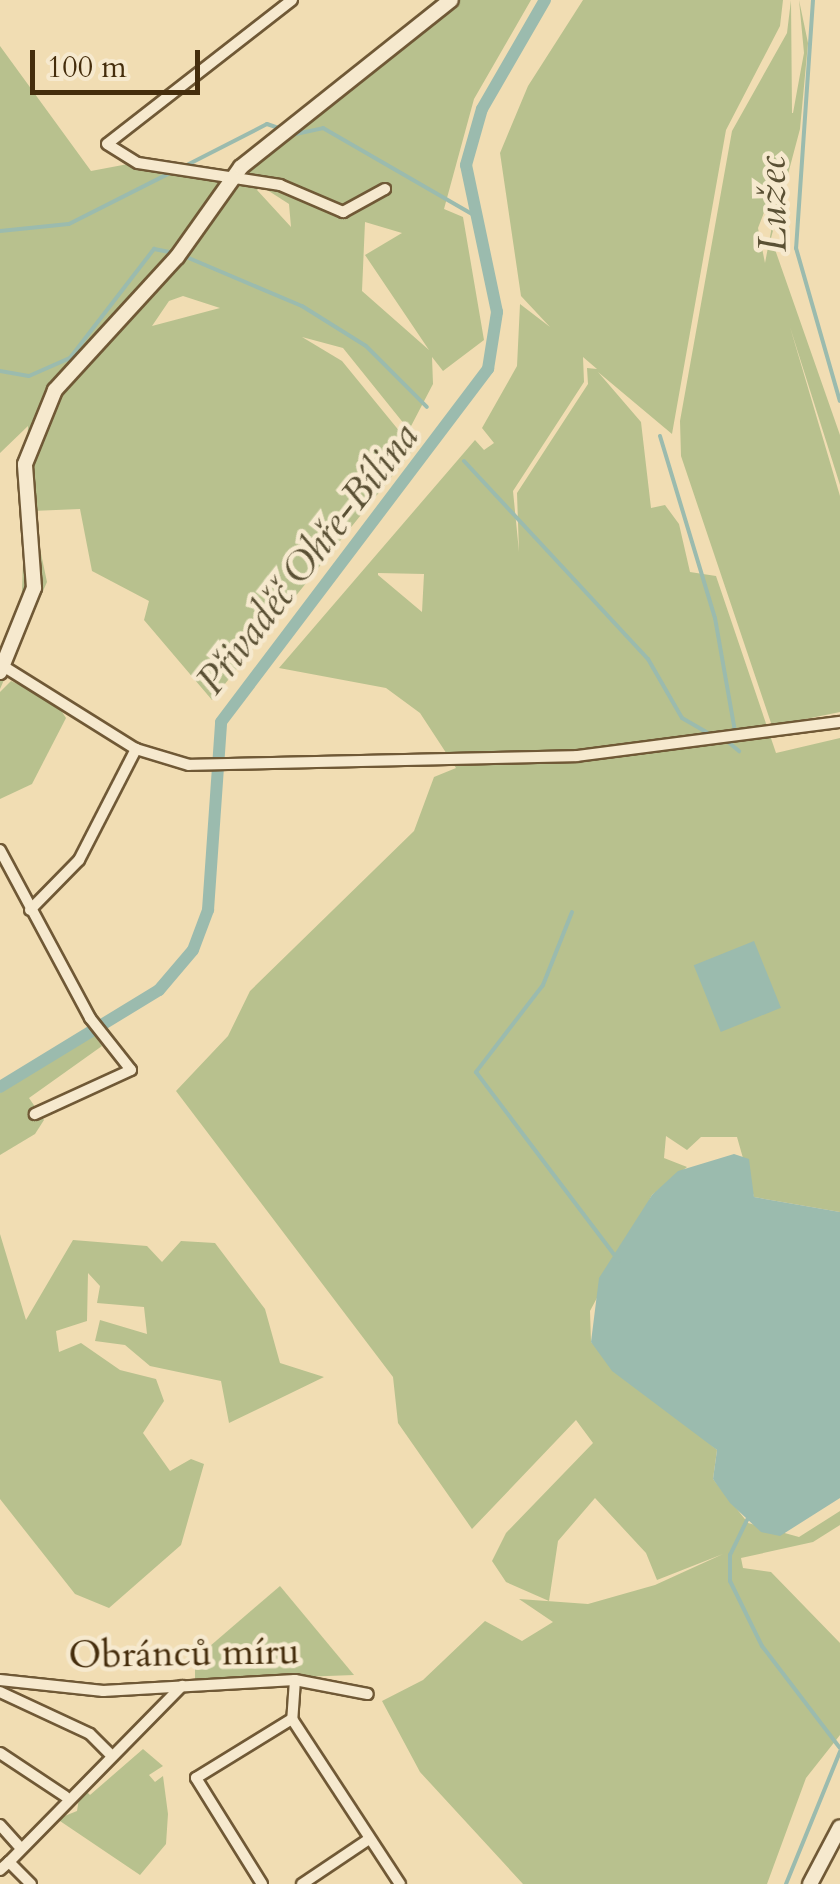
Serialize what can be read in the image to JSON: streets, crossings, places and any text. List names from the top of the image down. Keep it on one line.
{"streets":{"street":["Obránců míru"]},"water":["Lužec","Přivaděč Ohře-Bílina"],"scale_bar":"100 m"}
